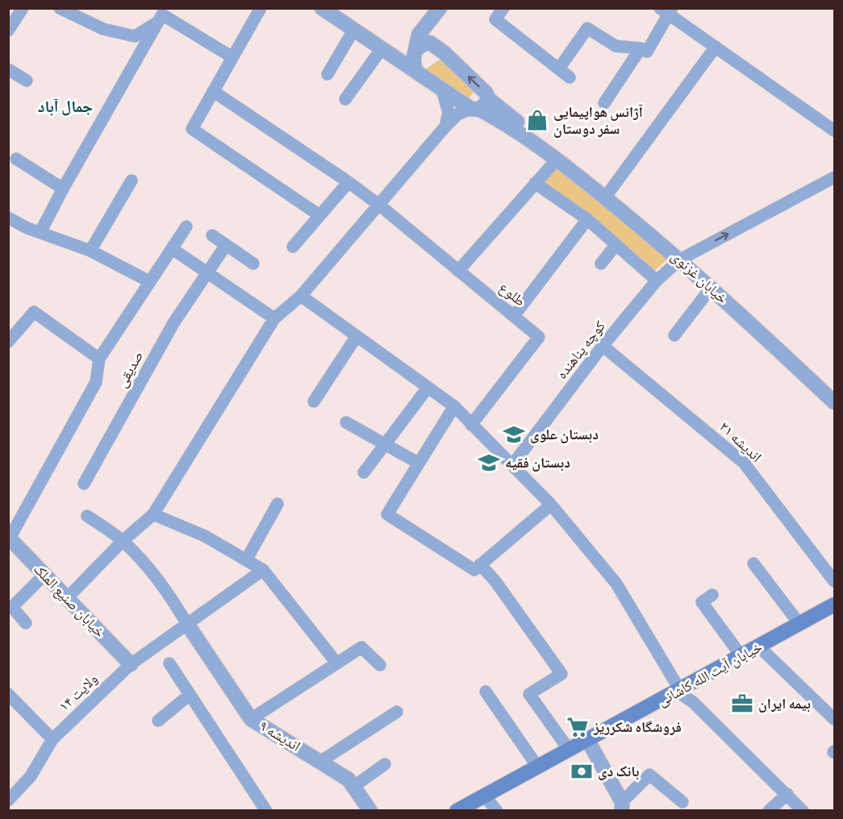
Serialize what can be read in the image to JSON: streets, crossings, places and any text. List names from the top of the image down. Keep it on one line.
{"streets":{"main road":["خیابان آیت الله کاشانی"],"street":["خیابان غزنوی","طلوع","کوچه پناهنده","صدیقی","اندیشه ۲۱","خیابان صنیع الملک","ولایت ۱۴","اندیشه ۹"]},"crossings":[["خیابان غزنوی","کوچه پناهنده"],["کوچه پناهنده","اندیشه ۲۱"],["خیابان صنیع الملک","ولایت ۱۴"],["ولایت ۱۴","اندیشه ۹"]],"one_way":["کوچه پناهنده"],"districts":["جمال آباد"],"places":{"shop":["آژانس هواپیمایی سفر دوستان"],"school or university":["دبستان علوی","دبستان فقیه"],"office":["بیمه ایران"],"supermarket":["فروشگاه شکرریز"],"bank":["بانک دی"]}}
